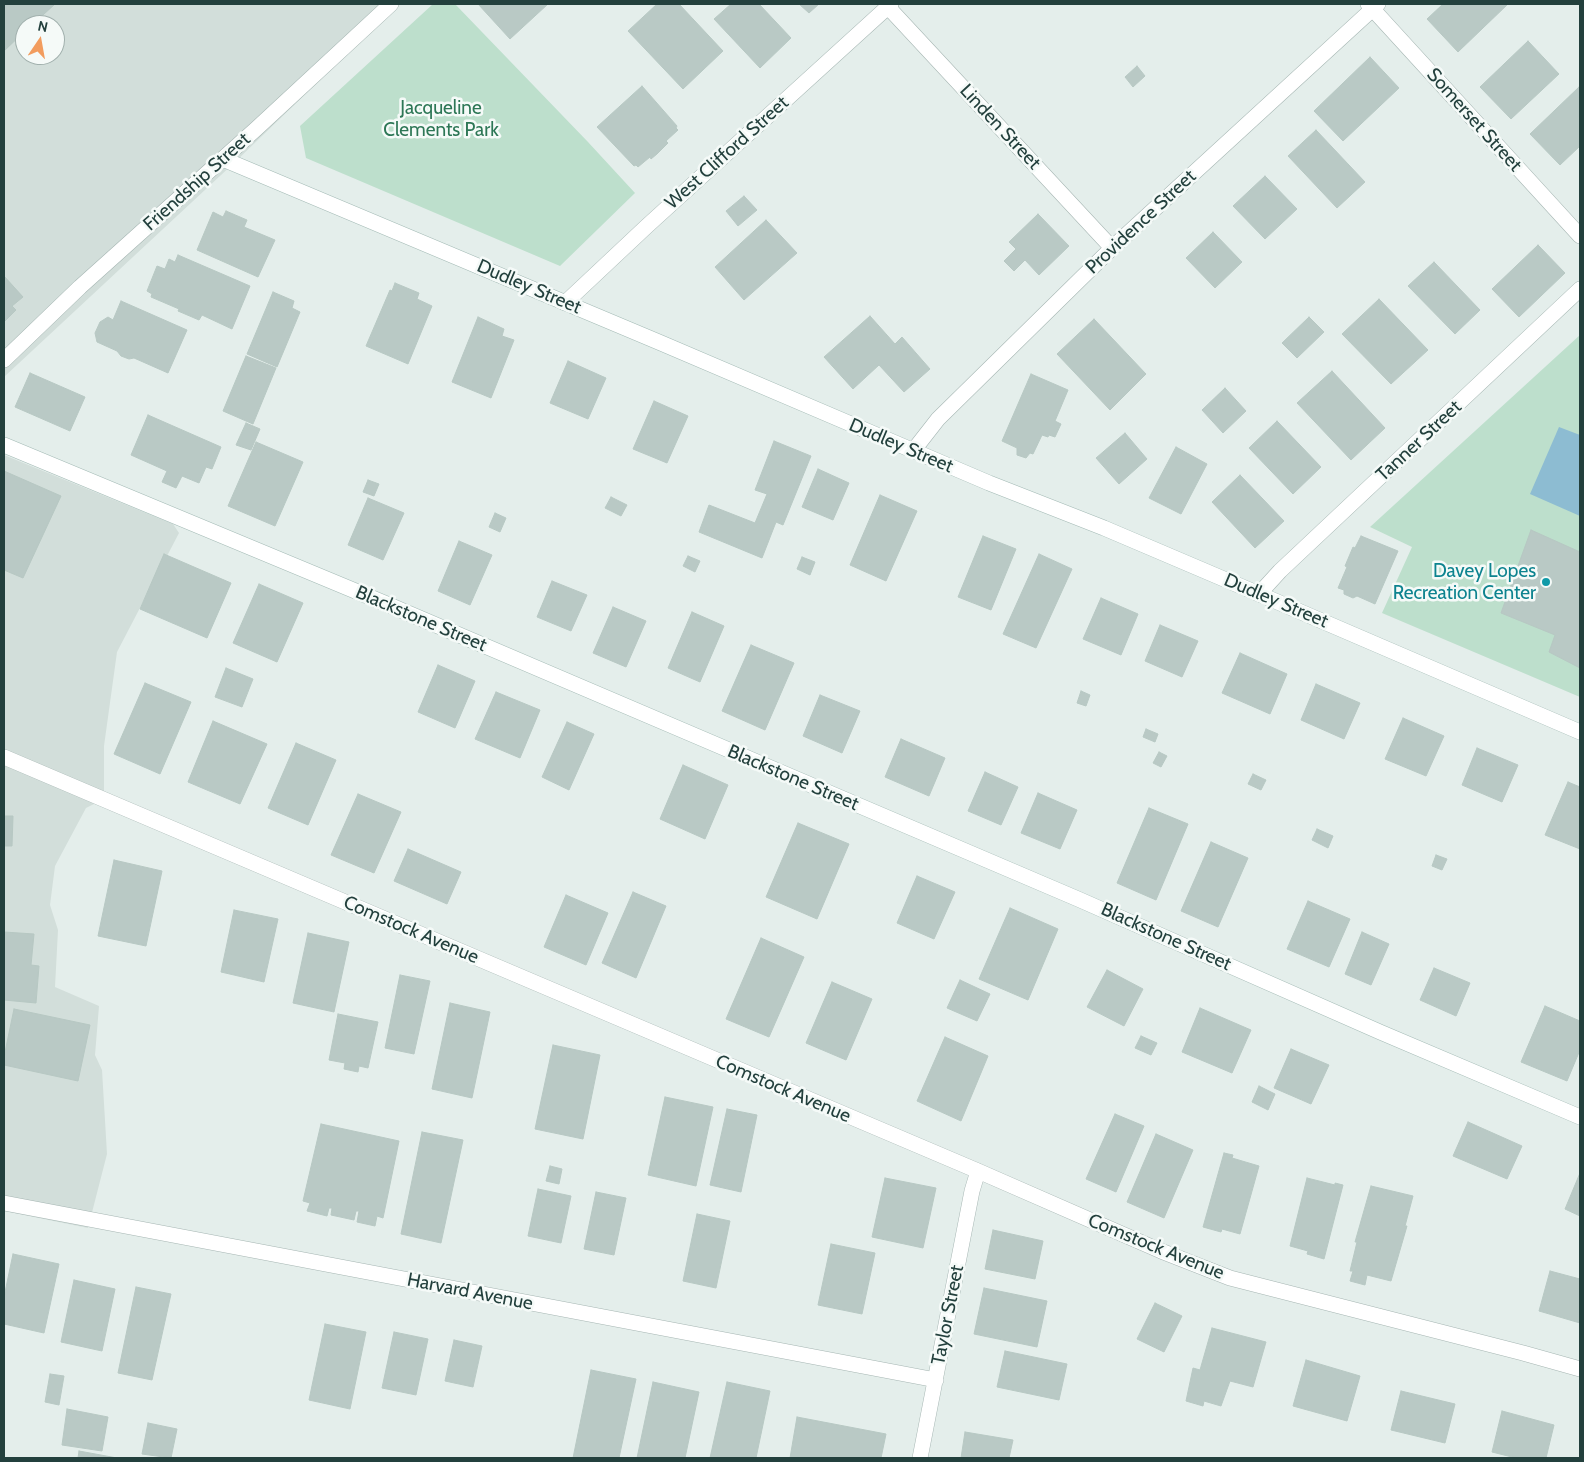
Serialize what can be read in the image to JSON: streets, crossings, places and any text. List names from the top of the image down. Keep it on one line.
{"streets":{"street":["Somerset Street","Linden Street","West Clifford Street","Friendship Street","Providence Street","Dudley Street","Tanner Street","Blackstone Street","Comstock Avenue","Harvard Avenue","Taylor Street"]},"crossings":[["Somerset Street","Providence Street"],["Linden Street","West Clifford Street"],["Linden Street","Providence Street"],["West Clifford Street","Dudley Street"],["Friendship Street","Dudley Street"],["Providence Street","Dudley Street"],["Dudley Street","Tanner Street"],["Comstock Avenue","Taylor Street"],["Harvard Avenue","Taylor Street"]],"parks":["Jacqueline Clements Park"],"places":["Davey Lopes Recreation Center"],"north":"top"}
